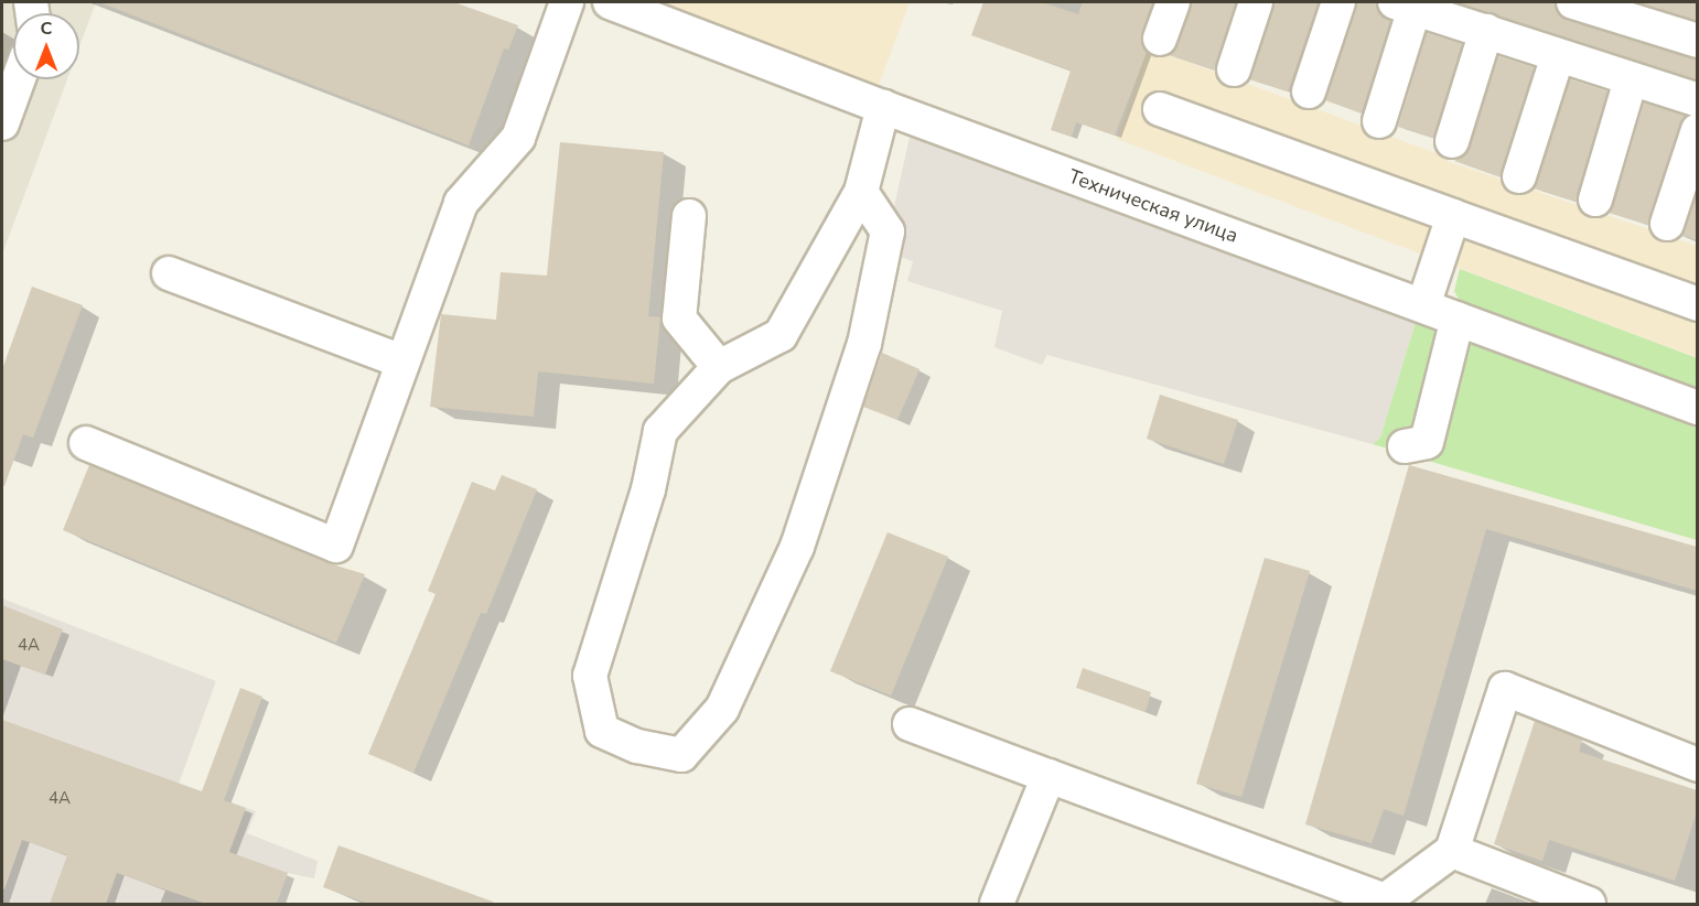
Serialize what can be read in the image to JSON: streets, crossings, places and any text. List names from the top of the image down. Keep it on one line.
{"streets":{"street":["Техническая улица"]},"house_numbers":["4А","4А"],"north":"top"}
